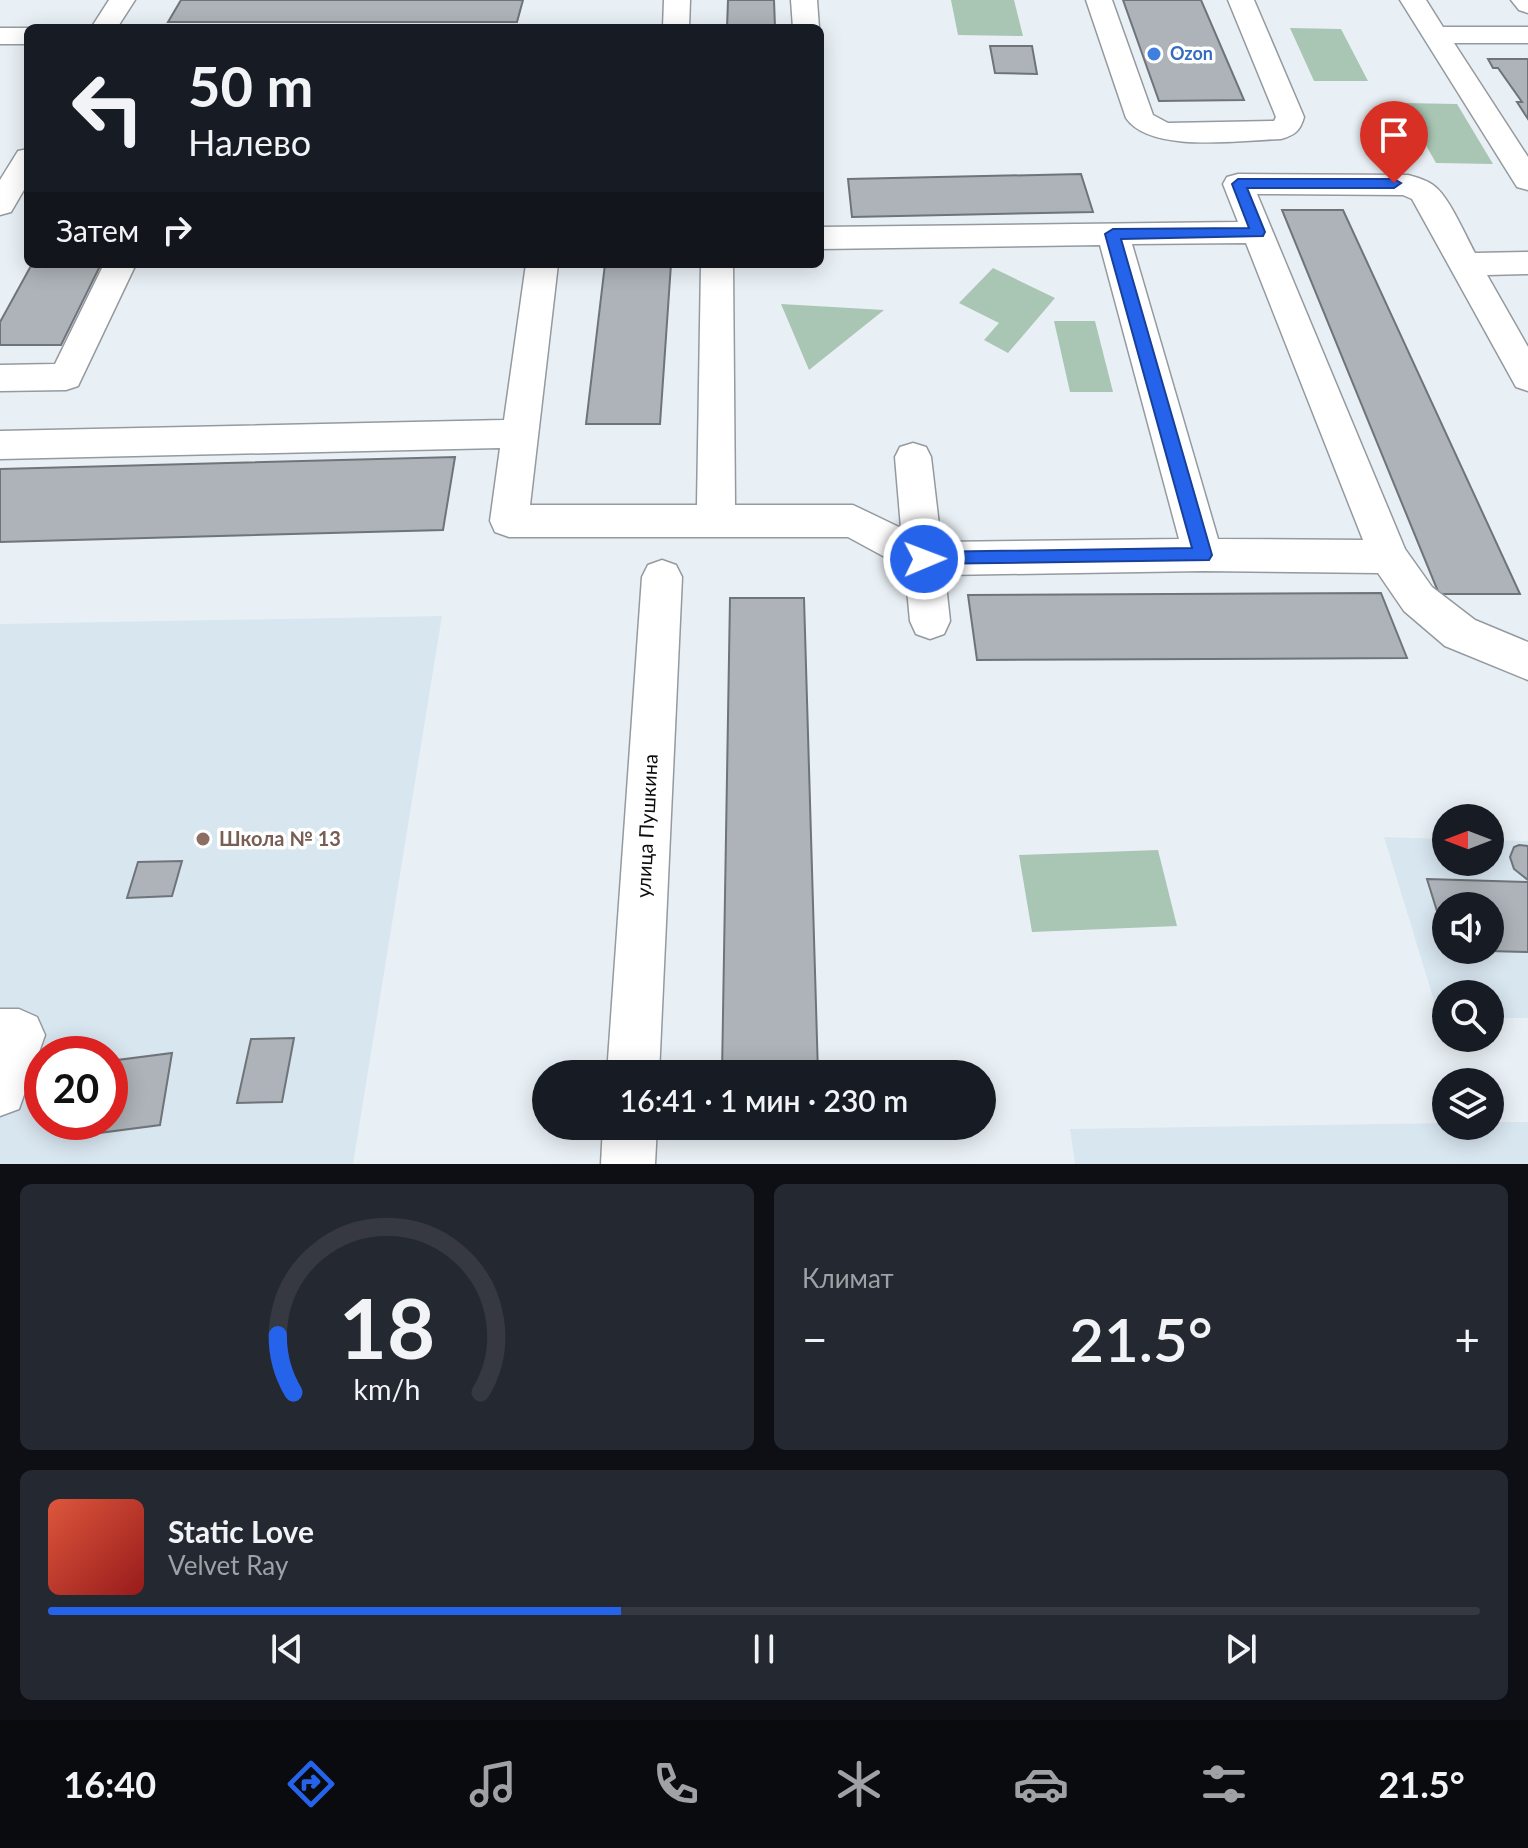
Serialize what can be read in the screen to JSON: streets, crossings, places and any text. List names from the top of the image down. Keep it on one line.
{"streets":{"street":["улица Пушкина"]},"places":["Ozon","Школа № 13"],"north":"left","page":{"turn":["50 m","Налево"],"then":"Затем","limit":"20","trip":"16:41 · 1 мин · 230 m","tile":"Климат","heat":["−","21.5°","+"],"song":["Static Love","Velvet Ray"],"tabs":["16:40","21.5°"],"gauge":["18","km/h"]}}
